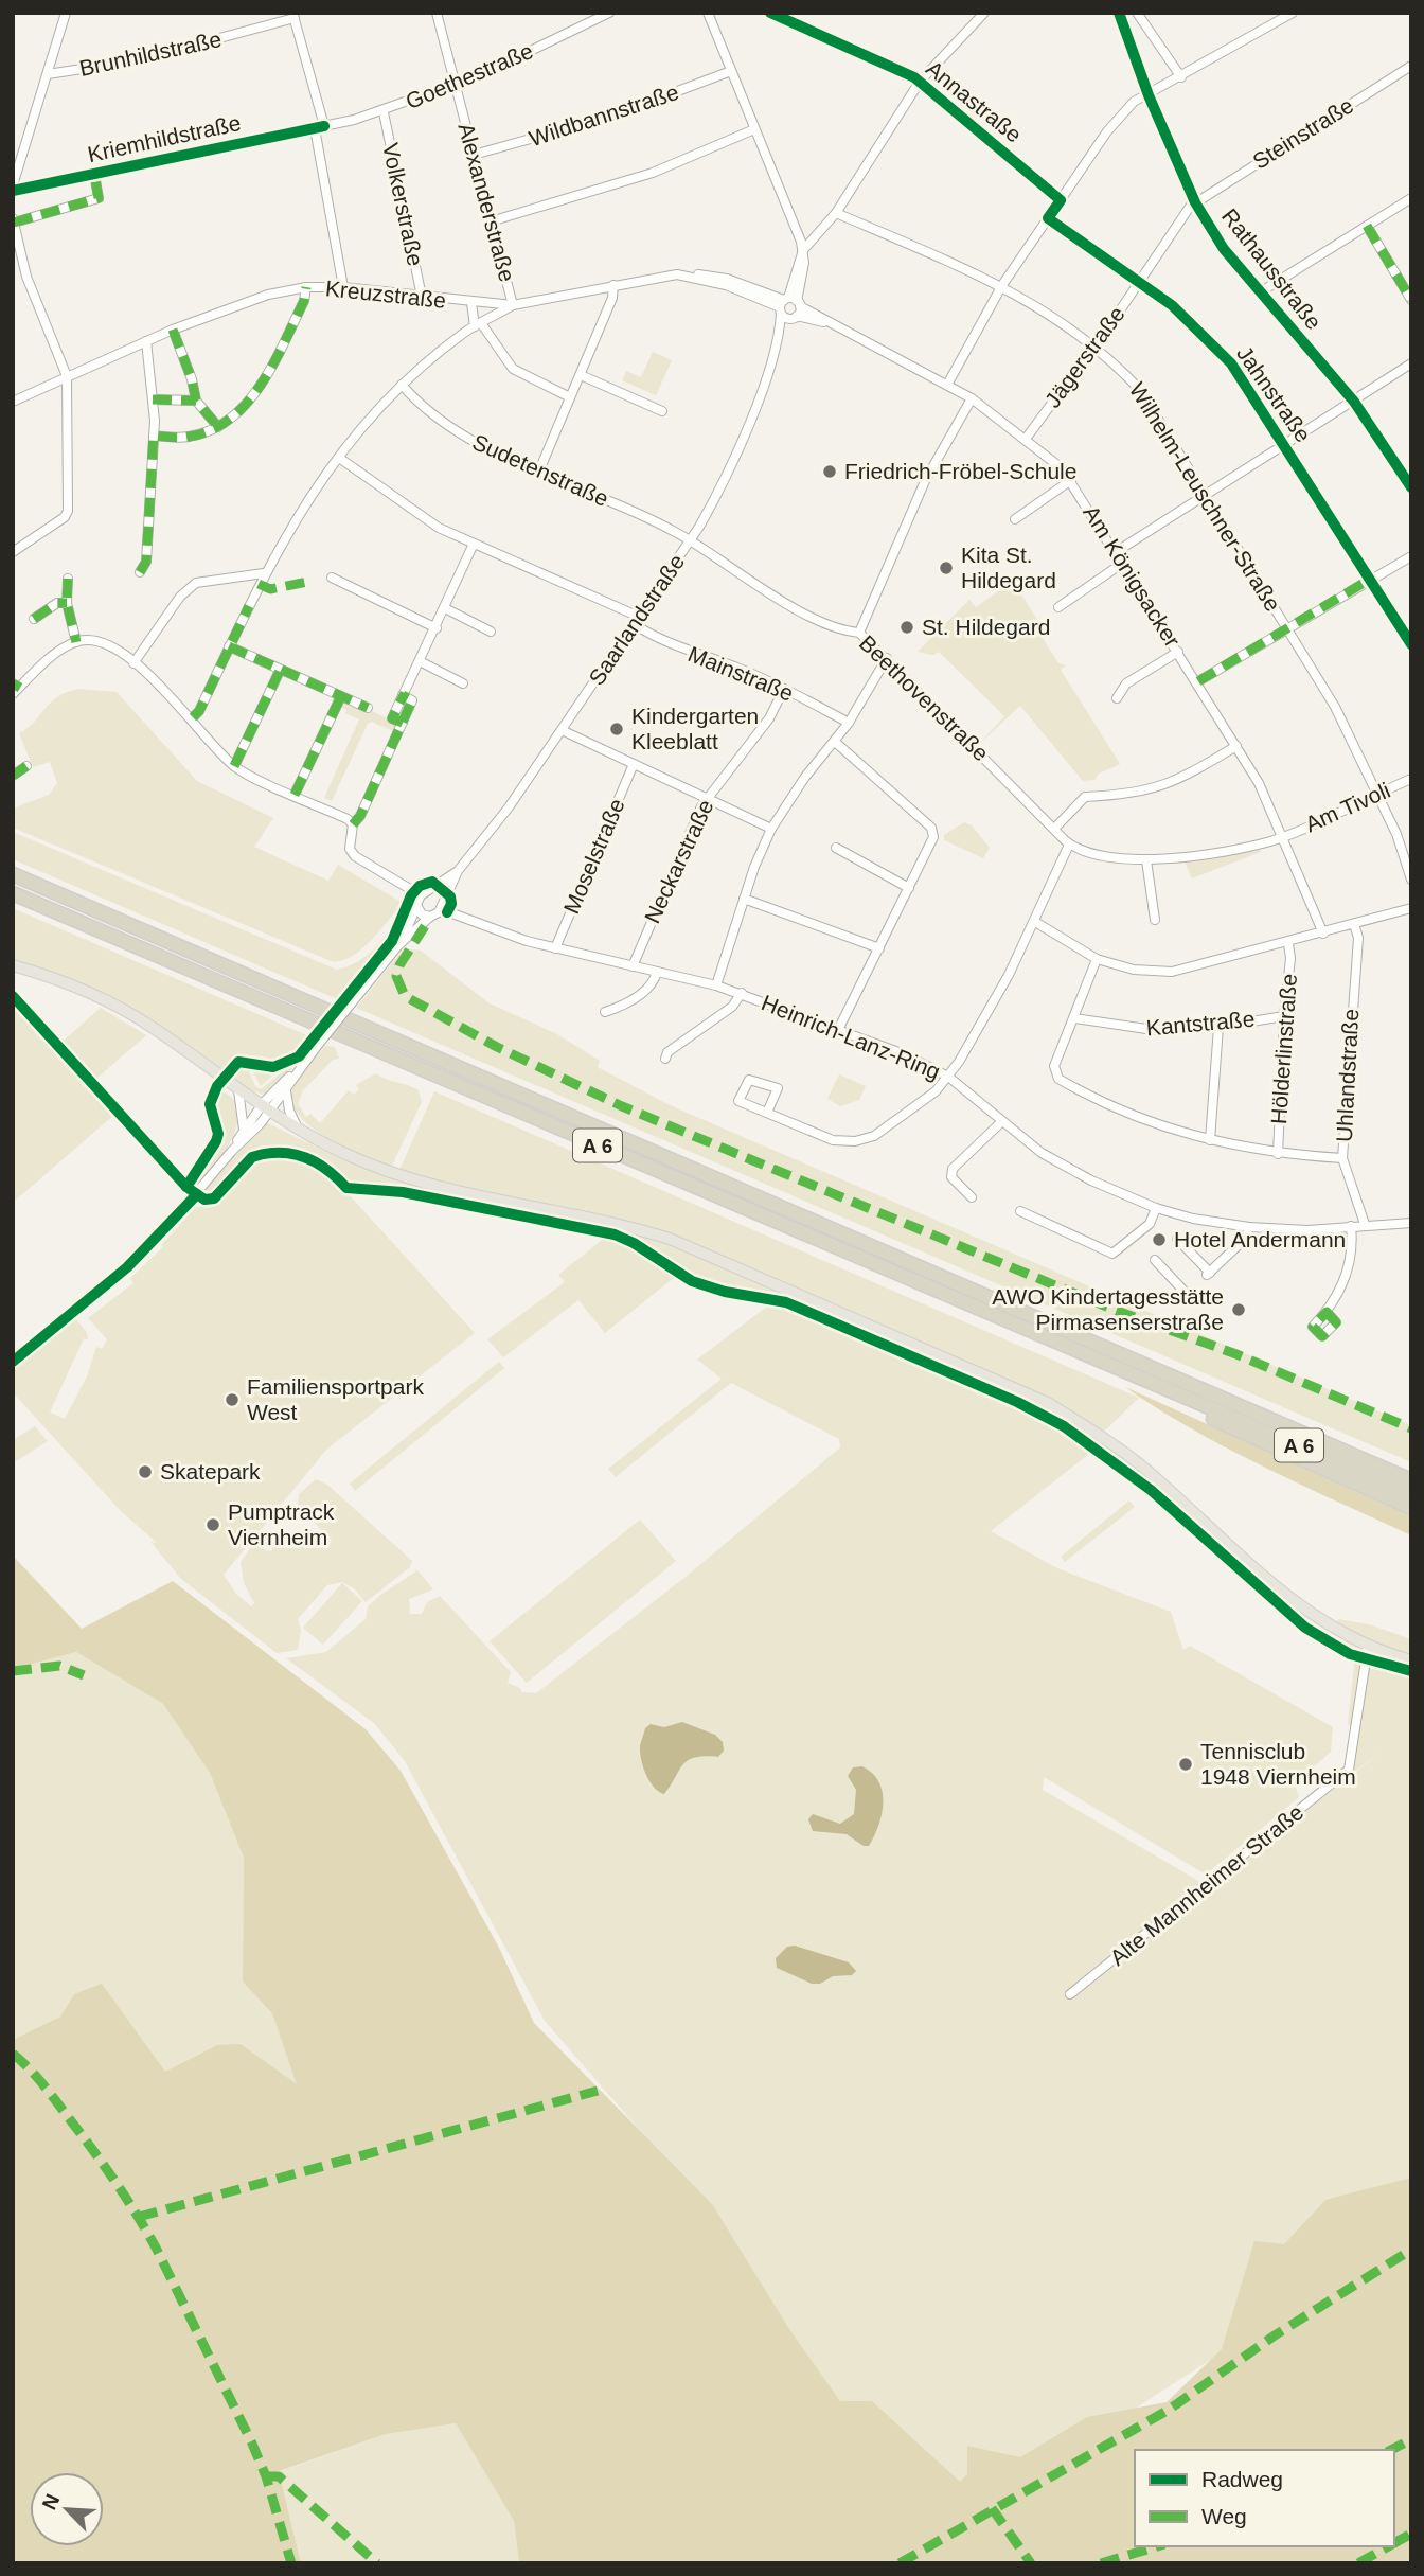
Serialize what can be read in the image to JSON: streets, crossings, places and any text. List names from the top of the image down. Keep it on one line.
{"streets":{"highway":["A 6"],"street":["Brunhildstraße","Goethestraße","Annastraße","Wildbannstraße","Steinstraße","Kriemhildstraße","Alexanderstraße","Volkerstraße","Rathausstraße","Kreuzstraße","Jägerstraße","Jahnstraße","Sudetenstraße","Wilhelm-Leuschner-Straße","Am Königsacker","Saarlandstraße","Mainstraße","Beethovenstraße","Am Tivoli","Moselstraße","Neckarstraße","Kantstraße","Heinrich-Lanz-Ring","Hölderlinstraße","Uhlandstraße","Alte Mannheimer Straße"]},"crossings":[["Goethestraße","Kriemhildstraße"],["Goethestraße","Alexanderstraße"],["Goethestraße","Volkerstraße"],["Wildbannstraße","Alexanderstraße"],["Steinstraße","Rathausstraße"],["Steinstraße","Jägerstraße"],["Alexanderstraße","Kreuzstraße"],["Volkerstraße","Kreuzstraße"],["Rathausstraße","Jägerstraße"],["Kreuzstraße","Am Königsacker"],["Kreuzstraße","Saarlandstraße"],["Jägerstraße","Jahnstraße"],["Jägerstraße","Wilhelm-Leuschner-Straße"],["Jägerstraße","Am Königsacker"],["Sudetenstraße","Saarlandstraße"],["Sudetenstraße","Beethovenstraße"],["Wilhelm-Leuschner-Straße","Am Tivoli"],["Am Königsacker","Saarlandstraße"],["Am Königsacker","Am Tivoli"],["Saarlandstraße","Mainstraße"],["Saarlandstraße","Beethovenstraße"],["Saarlandstraße","Heinrich-Lanz-Ring"],["Mainstraße","Neckarstraße"],["Moselstraße","Heinrich-Lanz-Ring"],["Neckarstraße","Heinrich-Lanz-Ring"],["Kantstraße","Hölderlinstraße"],["Heinrich-Lanz-Ring","Uhlandstraße"]],"places":["Friedrich-Fröbel-Schule","Kita St. Hildegard","St. Hildegard","Kindergarten Kleeblatt","Hotel Andermann","AWO Kindertagesstätte Pirmasenserstraße","Familiensportpark West","Skatepark","Pumptrack Viernheim","Tennisclub 1948 Viernheim"],"legend":["Radweg","Weg"],"north":"top left"}
